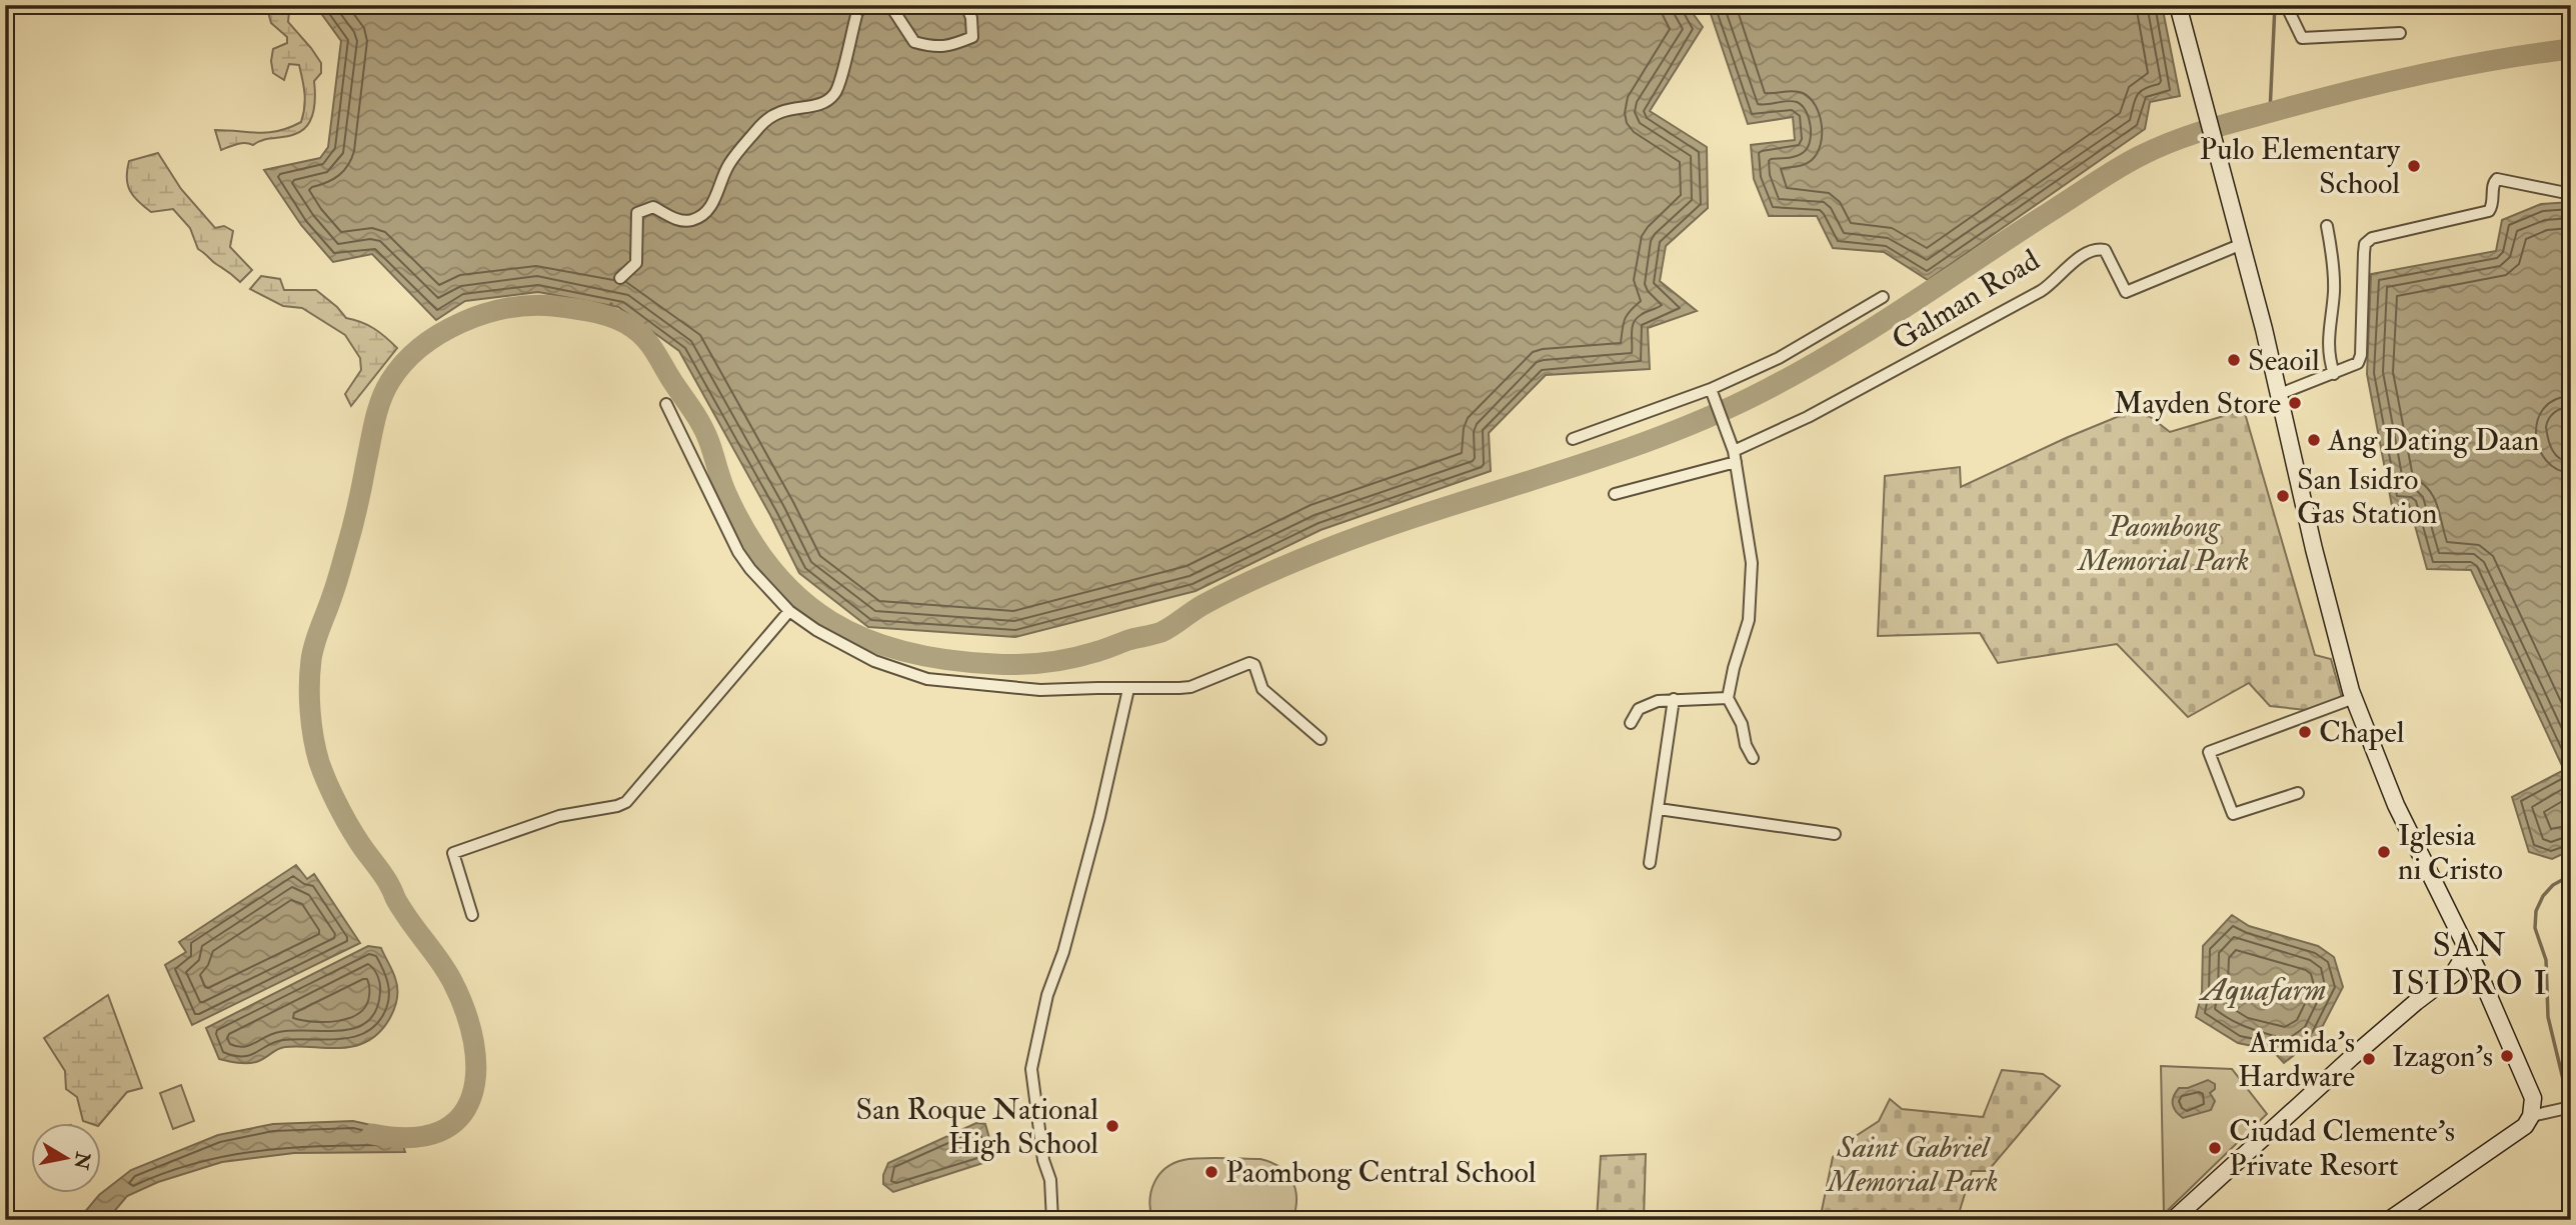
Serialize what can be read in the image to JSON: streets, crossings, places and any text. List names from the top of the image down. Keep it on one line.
{"streets":{"street":["Galman Road"]},"districts":["SAN ISIDRO I"],"water":["Aquafarm"],"parks":["Paombong Memorial Park","Saint Gabriel Memorial Park"],"places":["Pulo Elementary School","Seaoil","Mayden Store","Ang Dating Daan","San Isidro Gas Station","Chapel","Iglesia ni Cristo","Izagon's","Armida's Hardware","San Roque National High School","Ciudad Clemente's Private Resort","Paombong Central School"],"north":"right"}
